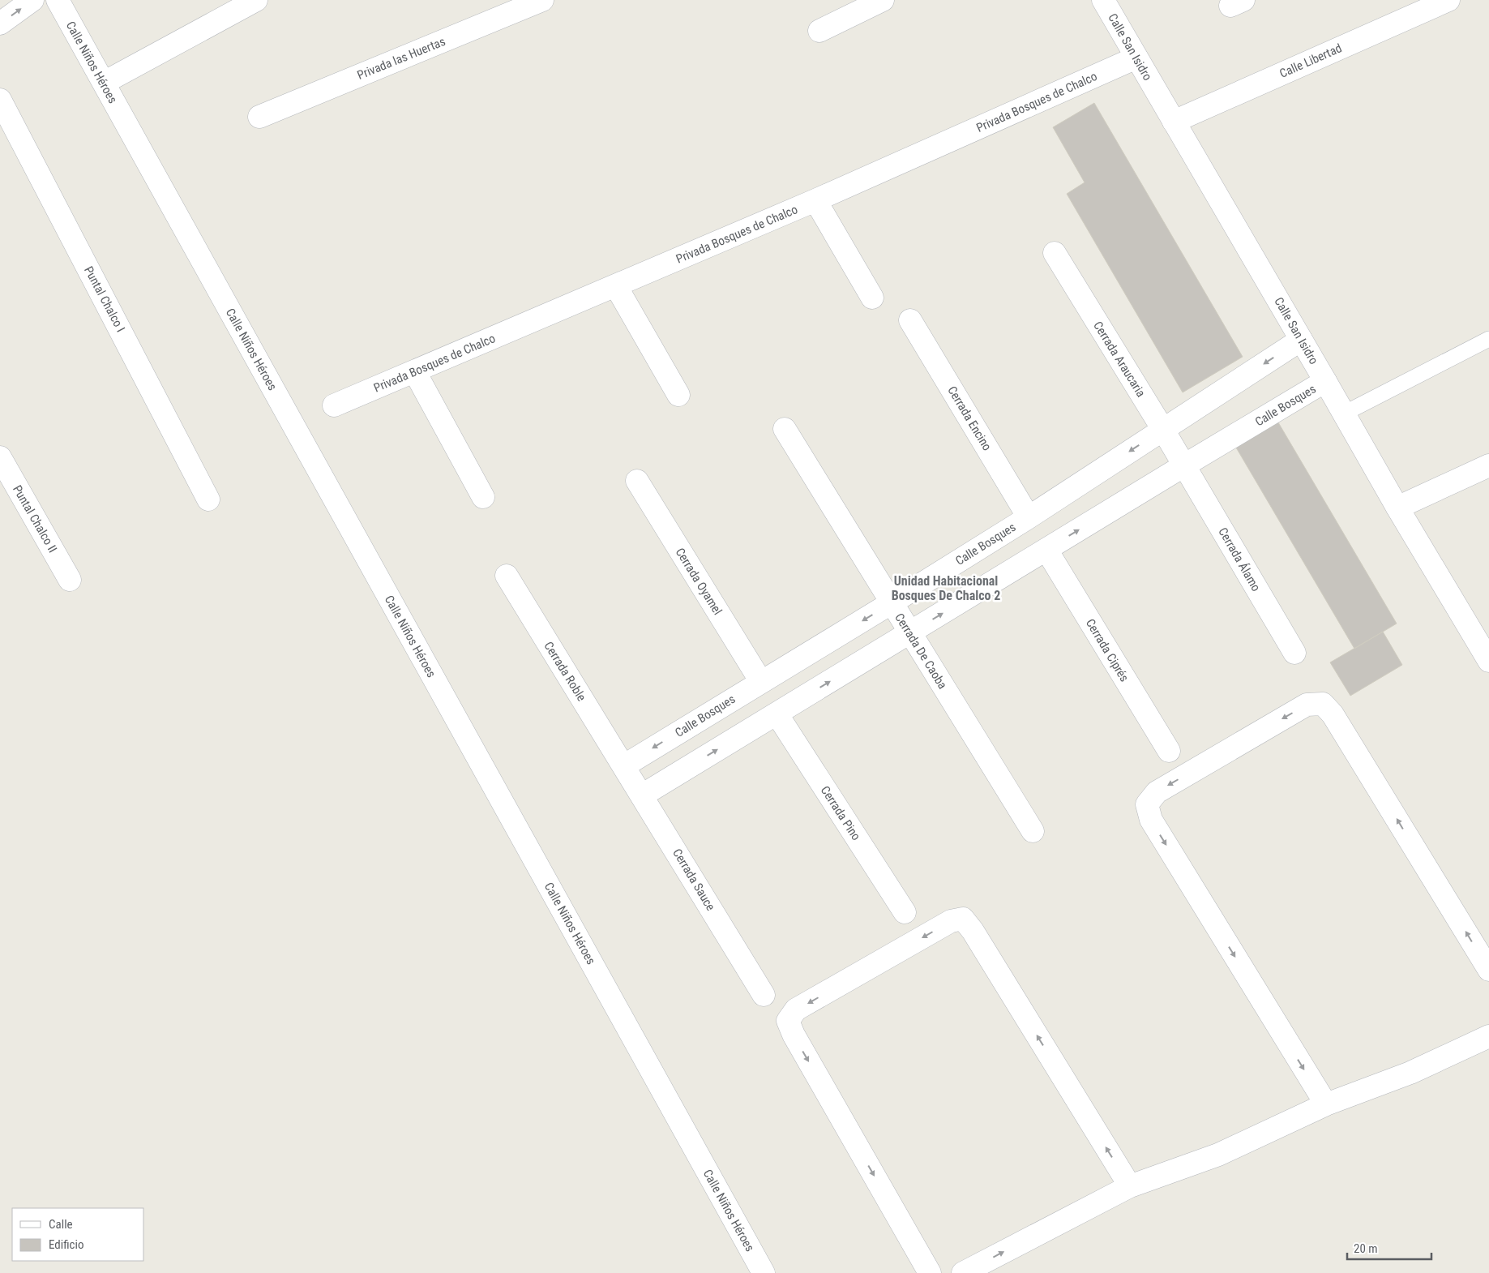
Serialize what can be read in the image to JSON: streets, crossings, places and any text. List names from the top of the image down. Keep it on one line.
{"streets":{"street":["Calle San Isidro","Privada las Huertas","Calle Libertad","Calle Niños Héroes","Privada Bosques de Chalco","Puntal Chalco I","Cerrada Araucaria","Calle Bosques","Cerrada Encino","Puntal Chalco II","Cerrada Álamo","Cerrada Oyamel","Cerrada Ciprés","Cerrada De Caoba","Cerrada Roble","Cerrada Pino","Cerrada Sauce"]},"crossings":[["Calle San Isidro","Calle Libertad"],["Calle San Isidro","Privada Bosques de Chalco"],["Calle San Isidro","Calle Bosques"],["Cerrada Araucaria","Calle Bosques"],["Cerrada Araucaria","Cerrada Álamo"],["Calle Bosques","Cerrada Encino"],["Calle Bosques","Cerrada Álamo"],["Calle Bosques","Cerrada Oyamel"],["Calle Bosques","Cerrada Ciprés"],["Calle Bosques","Cerrada De Caoba"],["Calle Bosques","Cerrada Roble"],["Calle Bosques","Cerrada Pino"],["Calle Bosques","Cerrada Sauce"],["Cerrada Roble","Cerrada Sauce"]],"districts":["Unidad Habitacional Bosques De Chalco 2"],"legend":["Calle","Edificio"],"scale_bar":"20 m"}
